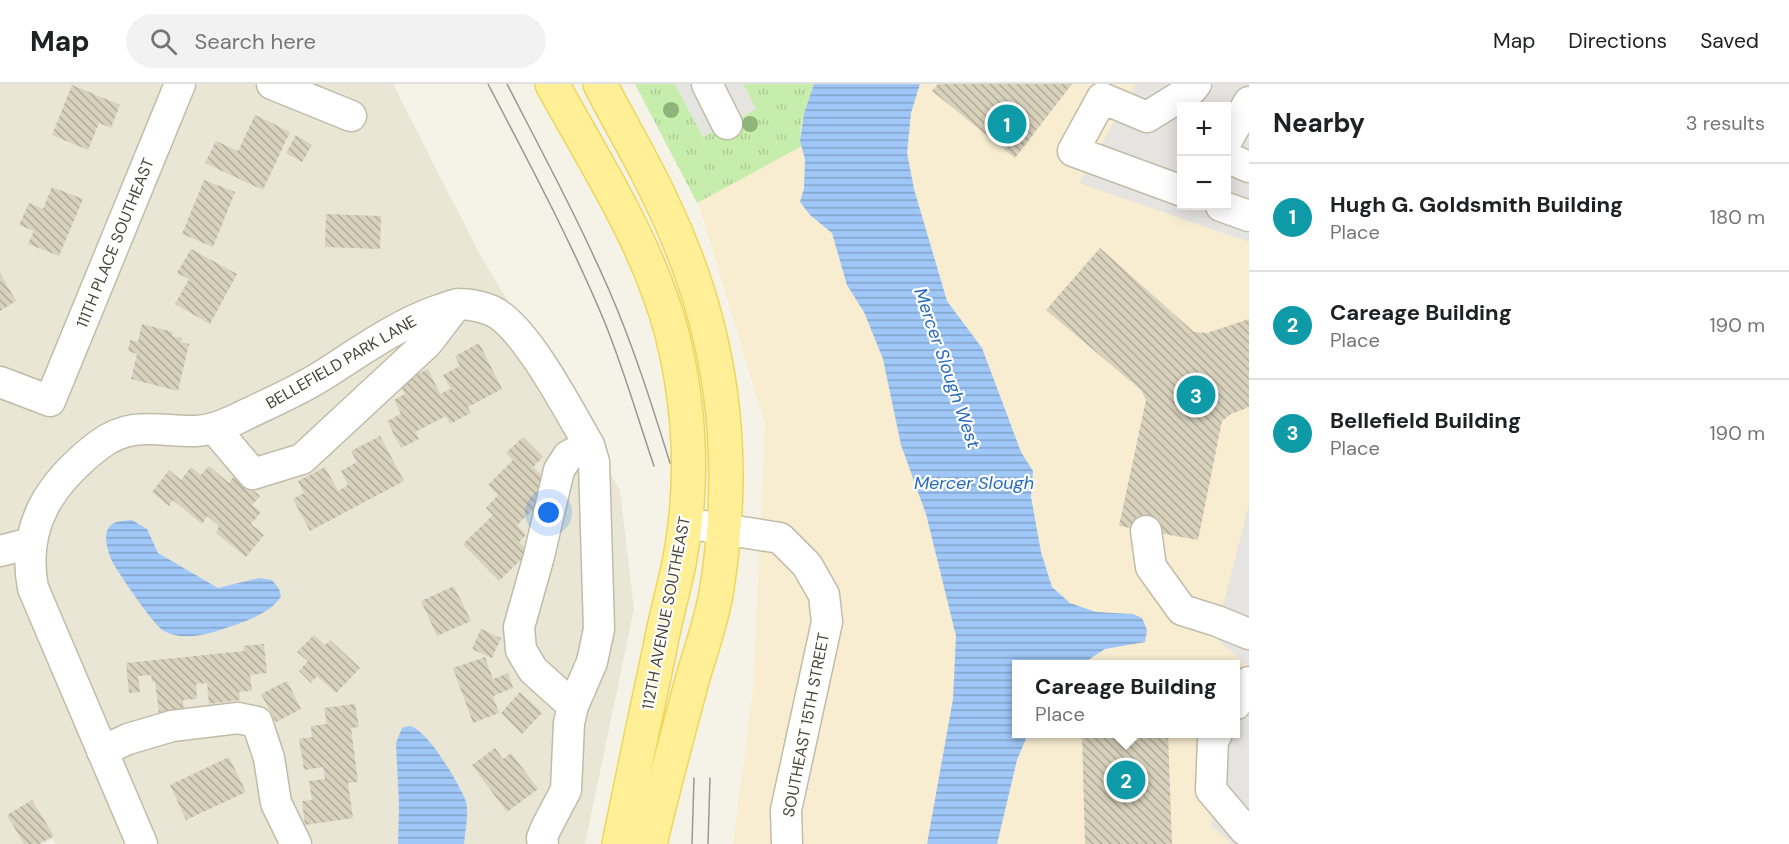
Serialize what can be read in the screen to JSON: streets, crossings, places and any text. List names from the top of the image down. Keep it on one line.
{"streets":{"main road":["112TH AVENUE SOUTHEAST"],"street":["111TH PLACE SOUTHEAST","BELLEFIELD PARK LANE","SOUTHEAST 15TH STREET"]},"crossings":[["112TH AVENUE SOUTHEAST","SOUTHEAST 15TH STREET"]],"water":["Mercer Slough West","Mercer Slough"],"page":{"header":"Map","search":"Search here","nav":["Map","Directions","Saved"],"heading":["Nearby","3 results"],"map_buttons":["+","−"],"pins":["1","3","2"],"list":[{"mark":"1","name":"Hugh G. Goldsmith Building","note":"Place","value":"180 m"},{"mark":"2","name":"Careage Building","note":"Place","value":"190 m"},{"mark":"3","name":"Bellefield Building","note":"Place","value":"190 m"}],"popup":["Careage Building","Place"]}}
